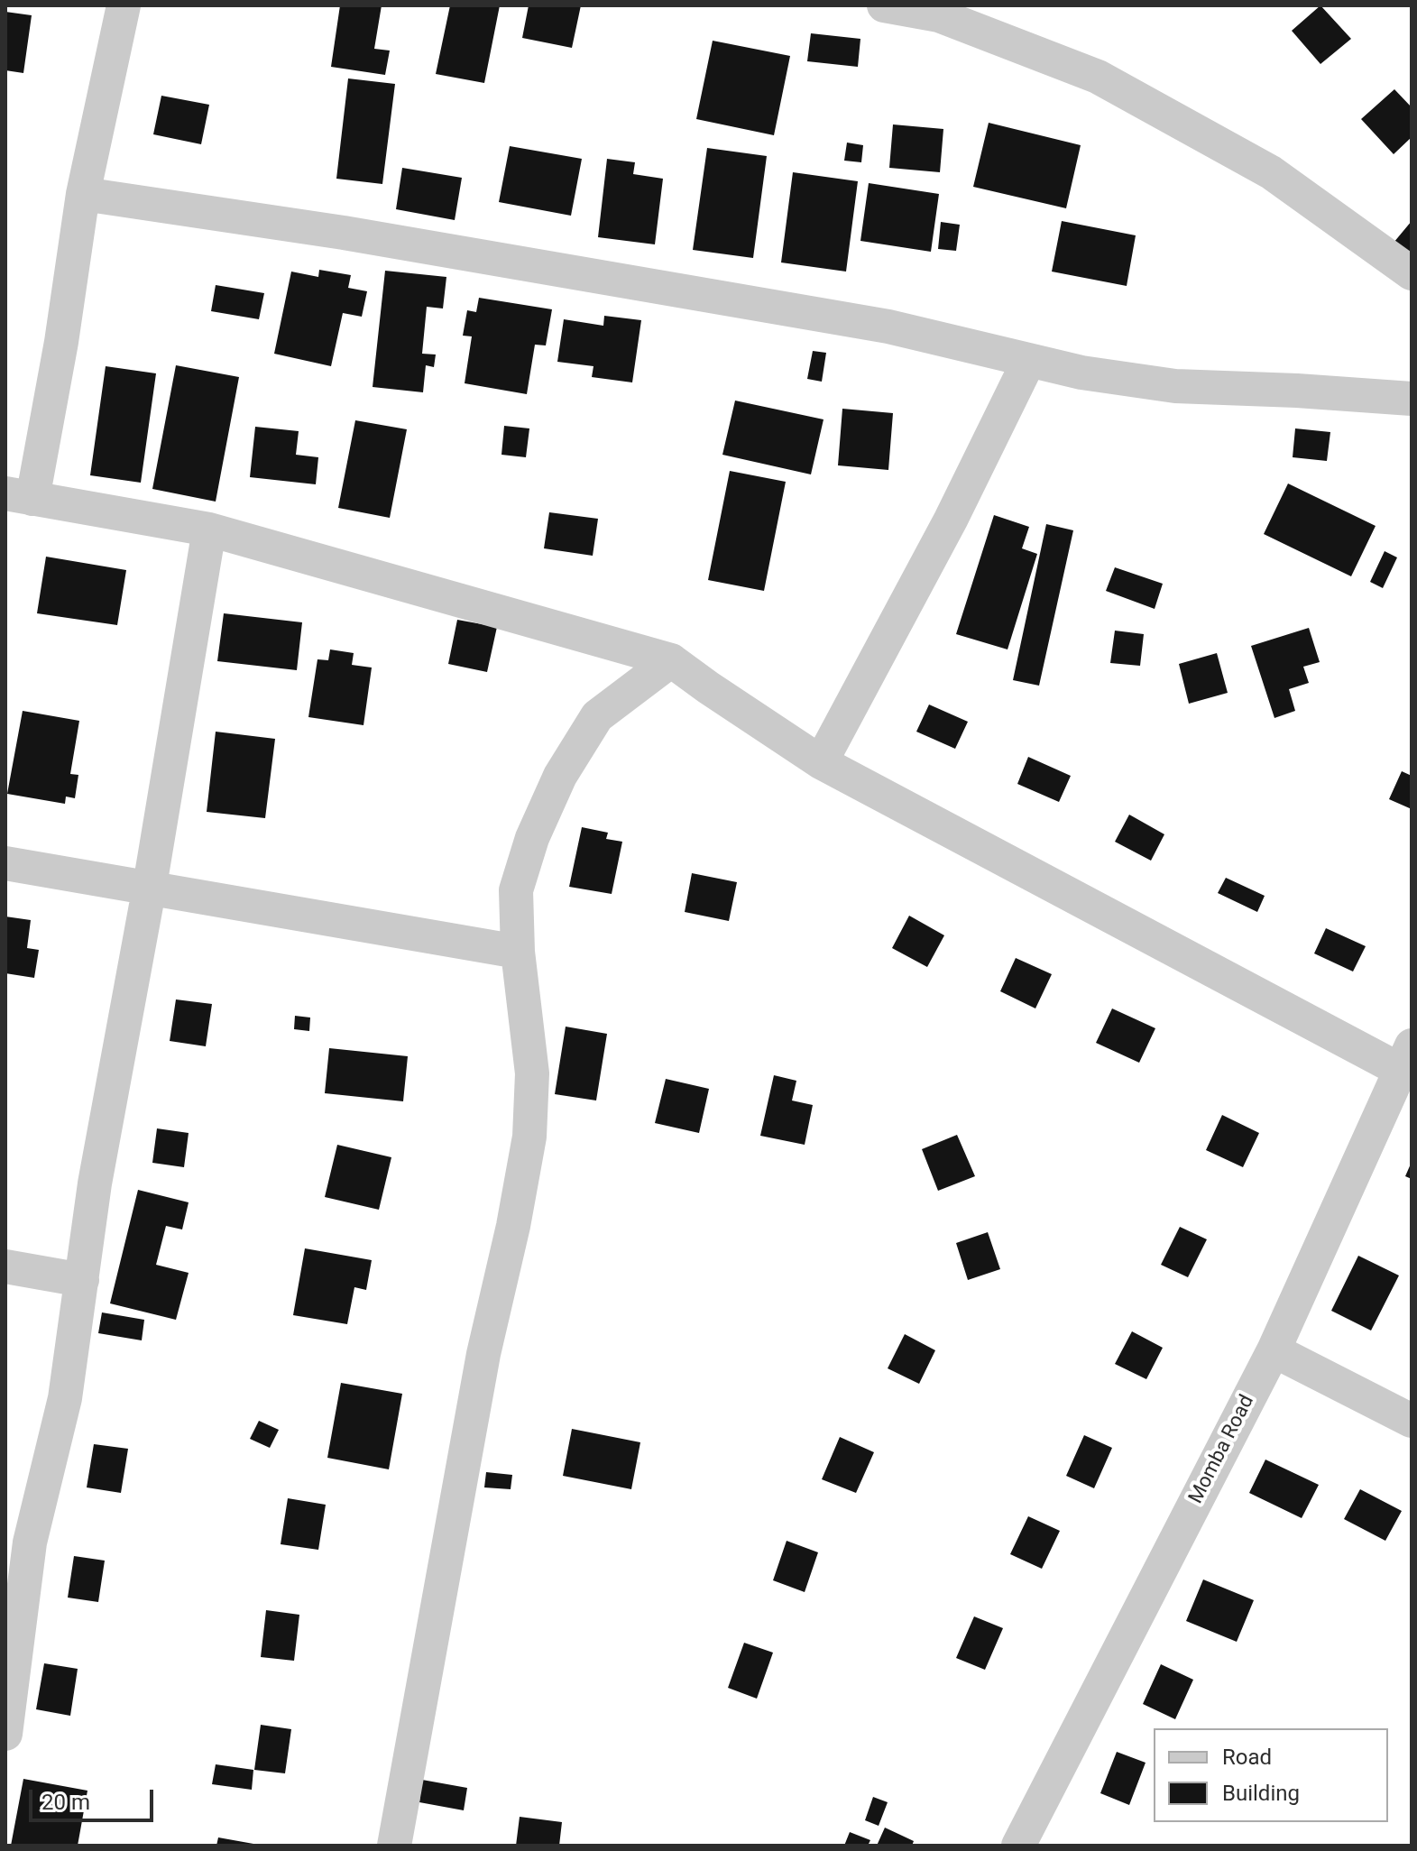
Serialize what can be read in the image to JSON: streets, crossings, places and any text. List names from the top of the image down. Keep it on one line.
{"streets":{"street":["Momba Road"]},"legend":["Road","Building"],"scale_bar":"20 m"}
